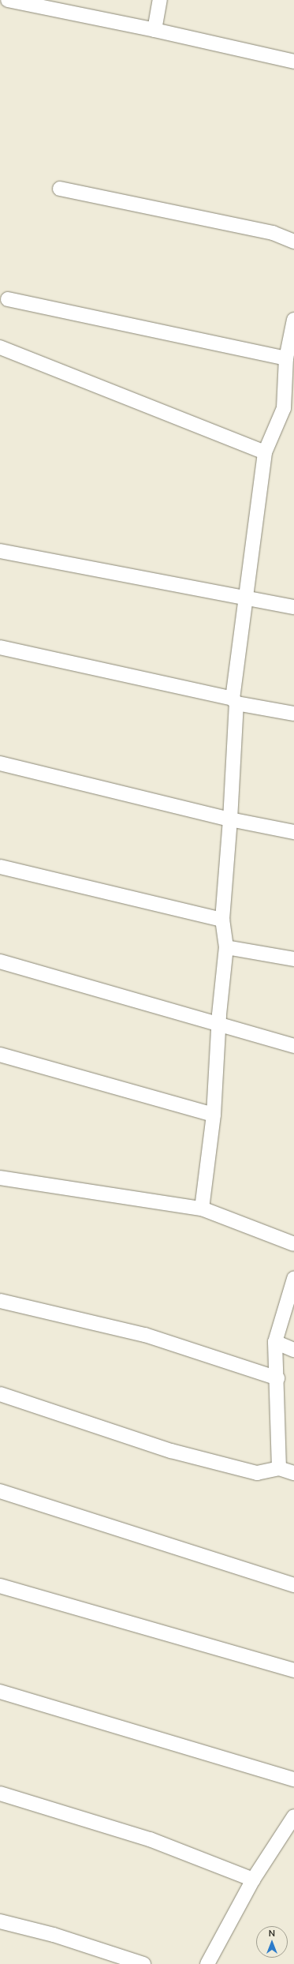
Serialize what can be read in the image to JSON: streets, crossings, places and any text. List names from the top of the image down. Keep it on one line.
{"north":"top"}
